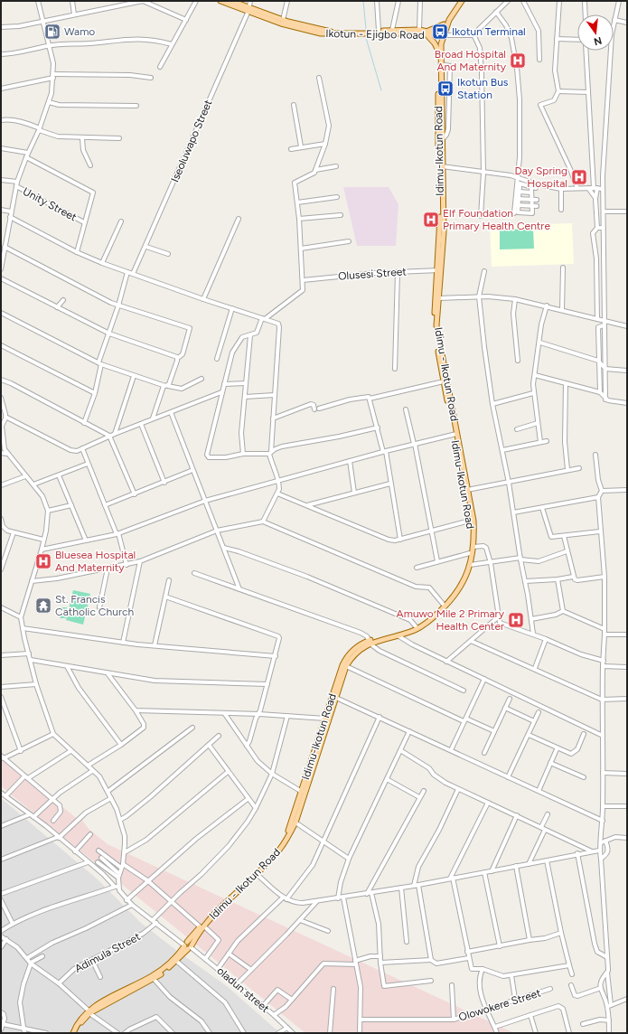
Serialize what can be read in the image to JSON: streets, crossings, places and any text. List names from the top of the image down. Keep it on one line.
{"streets":{"main road":["Ikotun - Ejigbo Road","Idimu-Ikotun Road","Idimu - Ikotun Road"],"street":["Iseoluwapo Street","Unity Street","Olusesi Street","Adimula Street","oladun street","Olowokere Street"]},"crossings":[["Ikotun - Ejigbo Road","Iseoluwapo Street"],["Ikotun - Ejigbo Road","Idimu-Ikotun Road"],["Idimu-Ikotun Road","Olusesi Street"],["Idimu-Ikotun Road","Idimu - Ikotun Road"],["Idimu-Ikotun Road","oladun street"],["Olusesi Street","Idimu - Ikotun Road"],["Adimula Street","oladun street"]],"places":{"fuel station":["Wamo"],"bus stop":["Ikotun Terminal","Ikotun Bus Station"],"hospital":["Broad Hospital And Maternity","Day Spring Hospital","Elf Foundation Primary Health Centre","Bluesea Hospital And Maternity","Amuwo Mile 2 Primary Health Center"],"temple":["St. Francis Catholic Church"]},"north":"bottom"}
